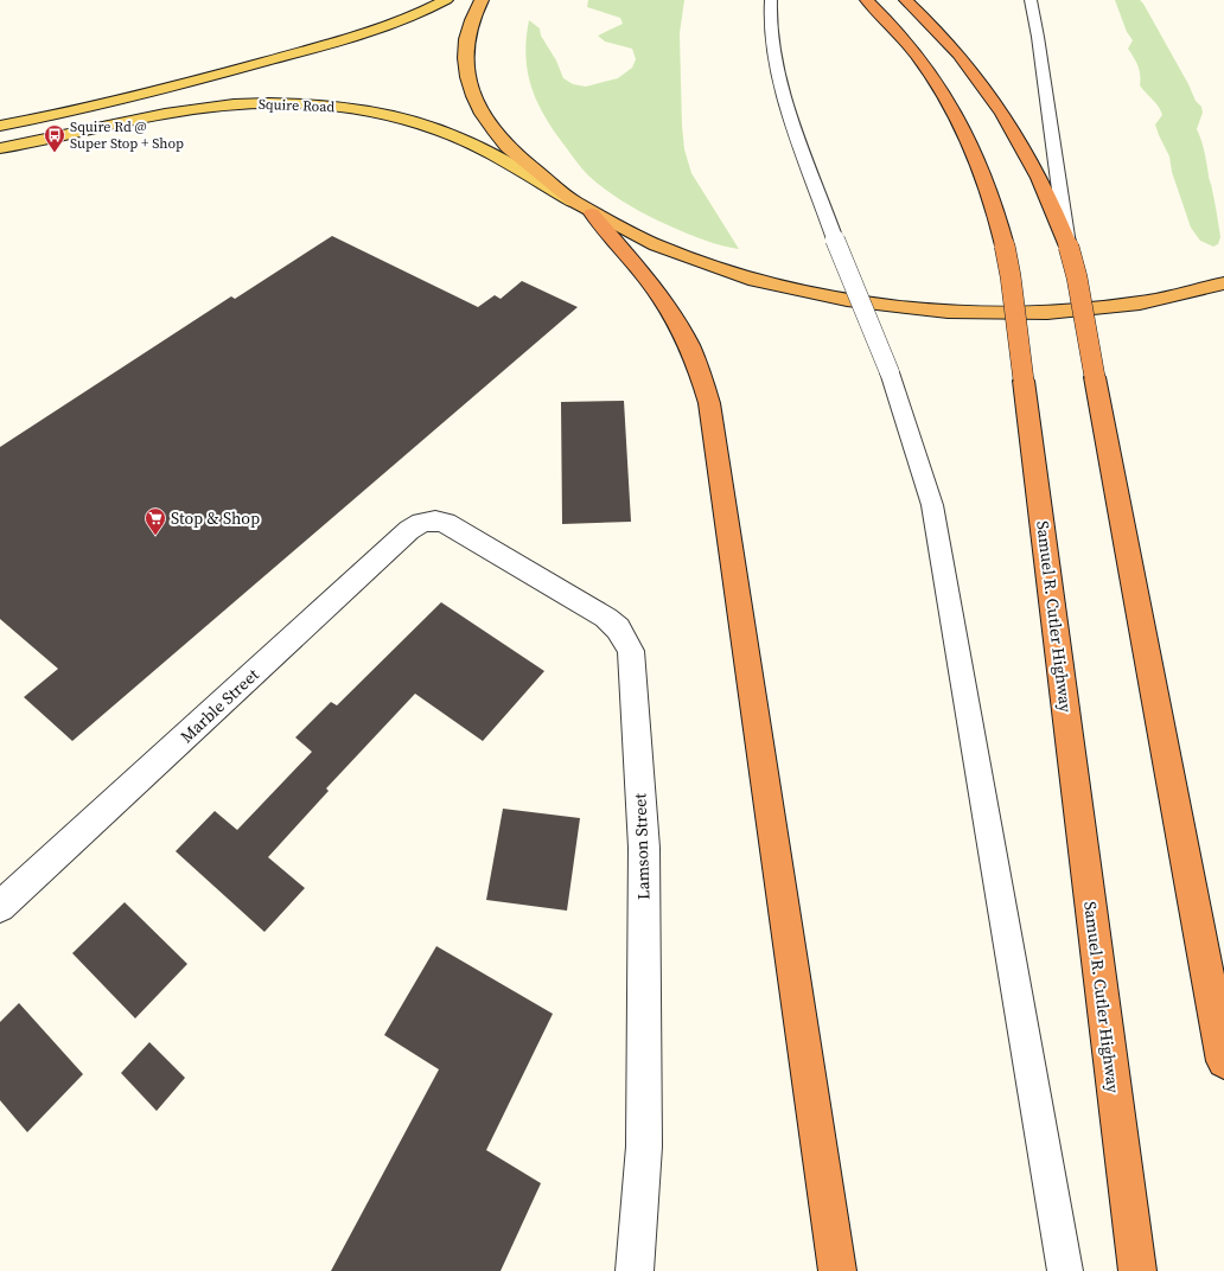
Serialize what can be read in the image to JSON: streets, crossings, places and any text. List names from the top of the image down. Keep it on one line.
{"streets":{"highway":["Samuel R. Cutler Highway"],"main road":["Squire Road"],"street":["Marble Street","Lamson Street"]},"crossings":[["Marble Street","Lamson Street"]],"places":{"bus stop":["Squire Rd @ Super Stop + Shop"],"supermarket":["Stop & Shop"]}}
